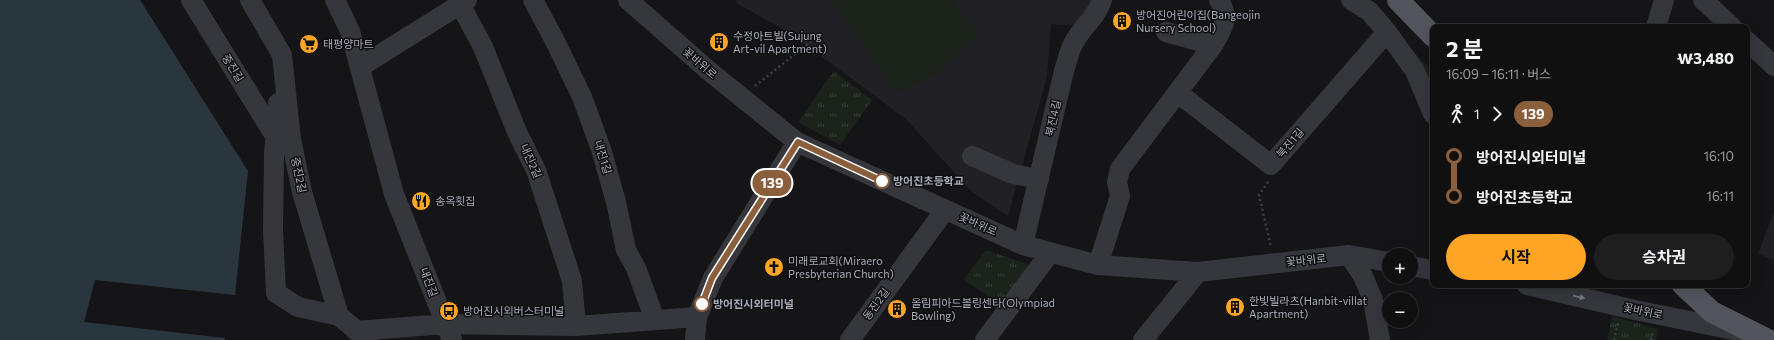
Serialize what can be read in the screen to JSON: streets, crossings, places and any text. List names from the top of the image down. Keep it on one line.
{"streets":{"street":["꽃바위로","중진길","북진4길","북진1길","내진1길","내진2길","중진2길","내진길","동진2길"]},"crossings":[["꽃바위로","북진4길"],["꽃바위로","동진2길"]],"places":{"building":["방어진어린이집(Bangeojin Nursery School)","수정아트빌(Sujung Art-vil Apartment)","한빛빌라츠(Hanbit-villat Apartment)","올림피아드볼링센타(Olympiad Bowling)"],"supermarket":["태평양마트"],"other":["방어진초등학교","방어진시외터미널"],"restaurant":["송옥횟집"],"church":["미래로교회(Miraero Presbyterian Church)"],"bus stop":["방어진시외버스터미널"]},"lines":["bus line 139"],"page":{"on_map":"139","heading":["2 분","16:09 – 16:11 · 버스","₩3,480"],"legs":["1","139"],"list":[{"name":"방어진시외터미널","value":"16:10"},{"name":"방어진초등학교","value":"16:11"}],"buttons":["시작","승차권"],"map_buttons":["+","−"]}}
